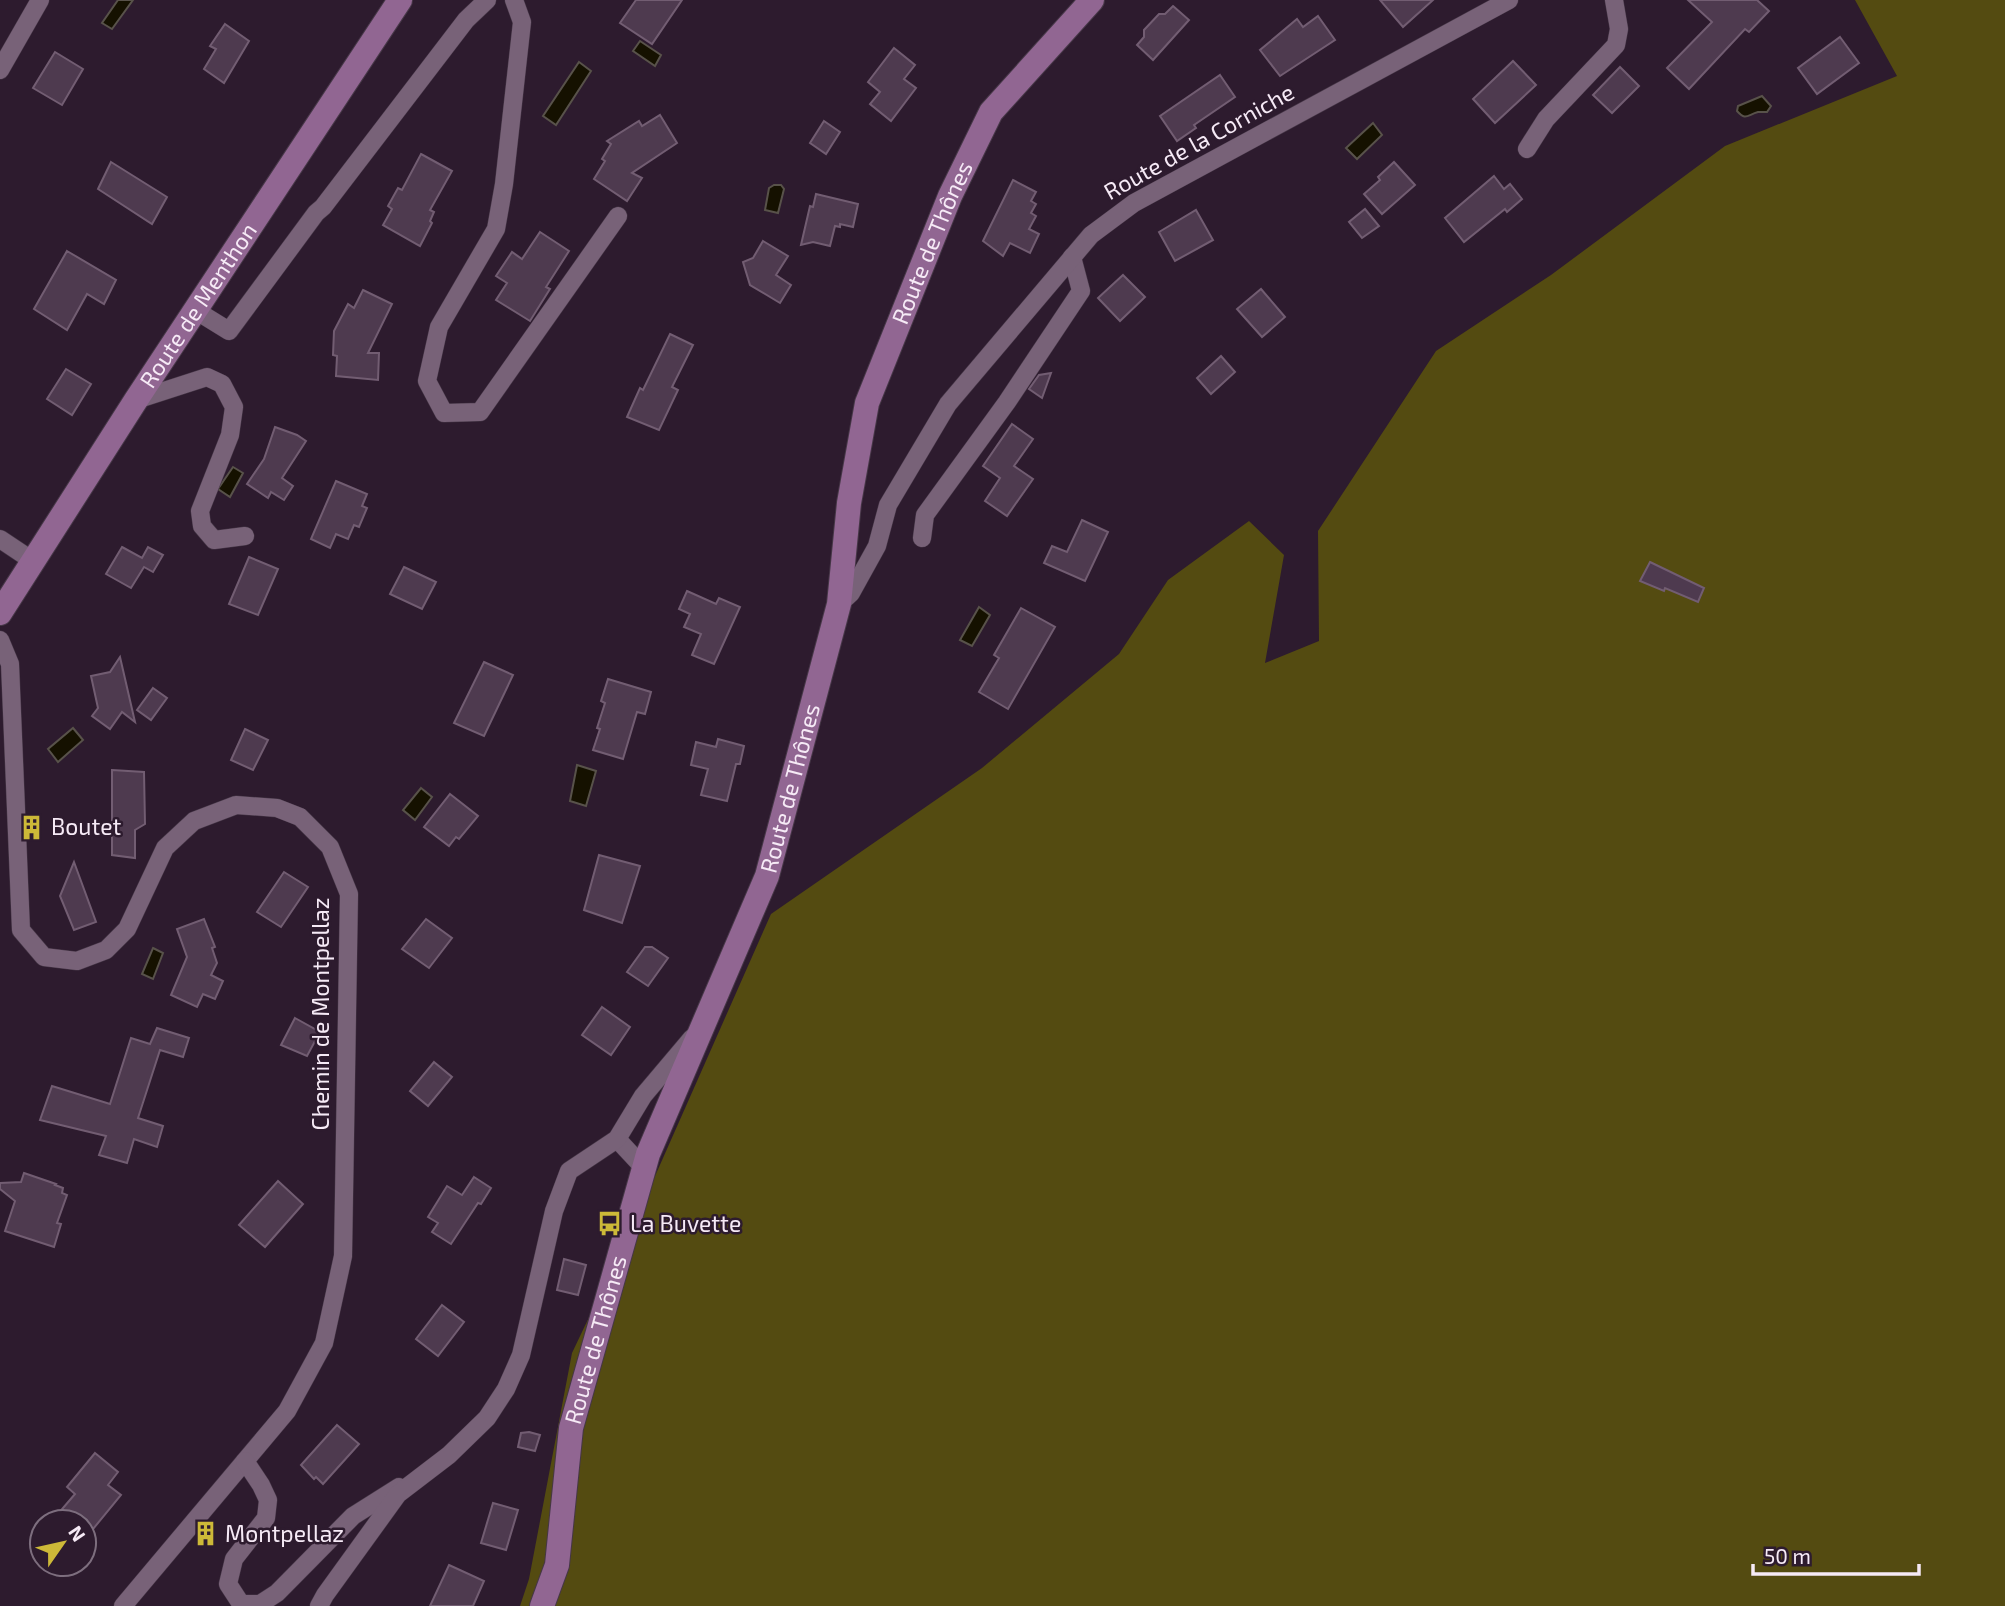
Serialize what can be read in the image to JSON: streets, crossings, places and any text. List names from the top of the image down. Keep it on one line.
{"streets":{"main road":["Route de Thônes","Route de Menthon"],"street":["Route de la Corniche","Chemin de Montpellaz"]},"crossings":[["Route de la Corniche","Route de Thônes"]],"places":{"building":["Boutet","Montpellaz"],"bus stop":["La Buvette"]},"scale_bar":"50 m","north":"top right"}
